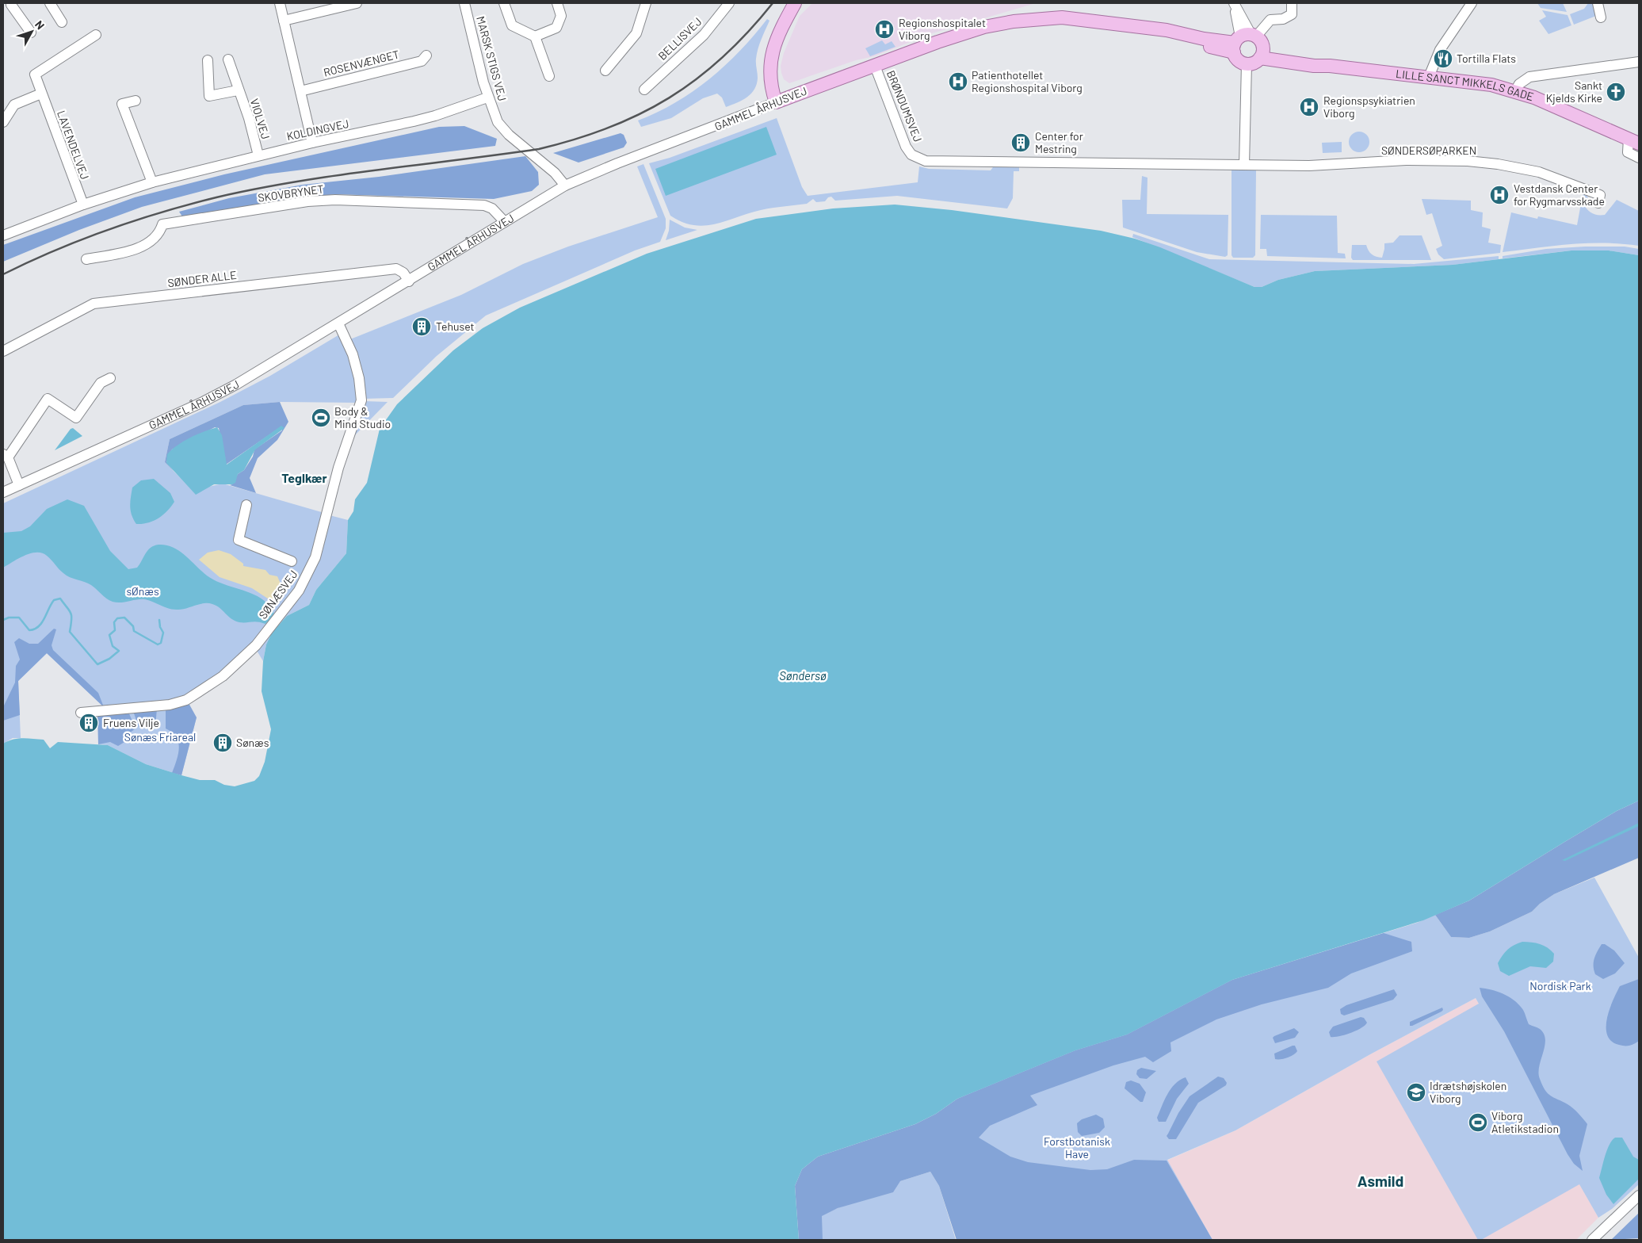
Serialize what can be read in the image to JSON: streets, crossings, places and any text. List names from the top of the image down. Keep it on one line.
{"streets":{"main road":["LILLE SANCT MIKKELS GADE","GAMMEL ÅRHUSVEJ"],"street":["BELLISVEJ","MARSK STIGS VEJ","ROSENVÆNGET","BRØNDUMSVEJ","VIOLVEJ","KOLDINGVEJ","LAVENDELVEJ","SØNDERSØPARKEN","SKOVBRYNET","SØNDER ALLE","SØNÆSVEJ"]},"crossings":[["MARSK STIGS VEJ","GAMMEL ÅRHUSVEJ"],["MARSK STIGS VEJ","KOLDINGVEJ"],["BRØNDUMSVEJ","GAMMEL ÅRHUSVEJ"],["BRØNDUMSVEJ","SØNDERSØPARKEN"],["GAMMEL ÅRHUSVEJ","SKOVBRYNET"],["GAMMEL ÅRHUSVEJ","SØNDER ALLE"],["GAMMEL ÅRHUSVEJ","SØNÆSVEJ"],["VIOLVEJ","KOLDINGVEJ"],["KOLDINGVEJ","LAVENDELVEJ"]],"districts":["Teglkær","Asmild"],"water":["Søndersø"],"parks":["sØnæs","Sønæs Friareal","Nordisk Park","Forstbotanisk Have"],"places":{"hospital":["Regionshospitalet Viborg","Patienthotellet Regionshospital Viborg","Regionspsykiatrien Viborg","Vestdansk Center for Rygmarvsskade"],"restaurant":["Tortilla Flats"],"church":["Sankt Kjelds Kirke"],"building":["Center for Mestring","Tehuset","Fruens Vilje","Sønæs"],"sports":["Body & Mind Studio","Viborg Atletikstadion"],"school or university":["Idrætshøjskolen Viborg"]},"north":"top right"}
